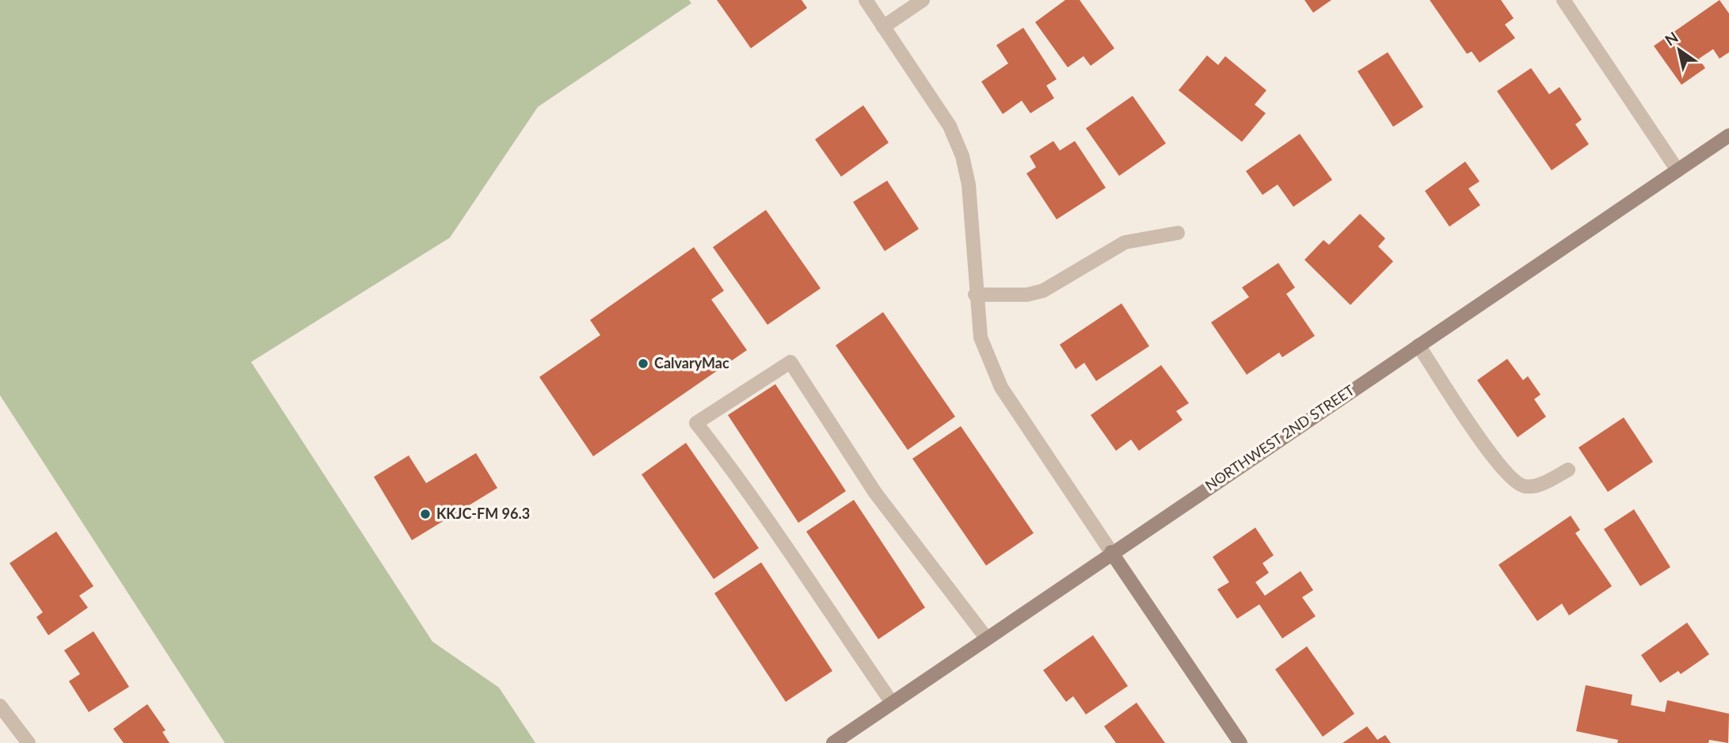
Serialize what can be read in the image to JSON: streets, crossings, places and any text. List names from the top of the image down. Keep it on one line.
{"streets":{"main road":["NORTHWEST 2ND STREET"]},"places":["CalvaryMac","KKJC-FM 96.3"],"north":"top left"}
